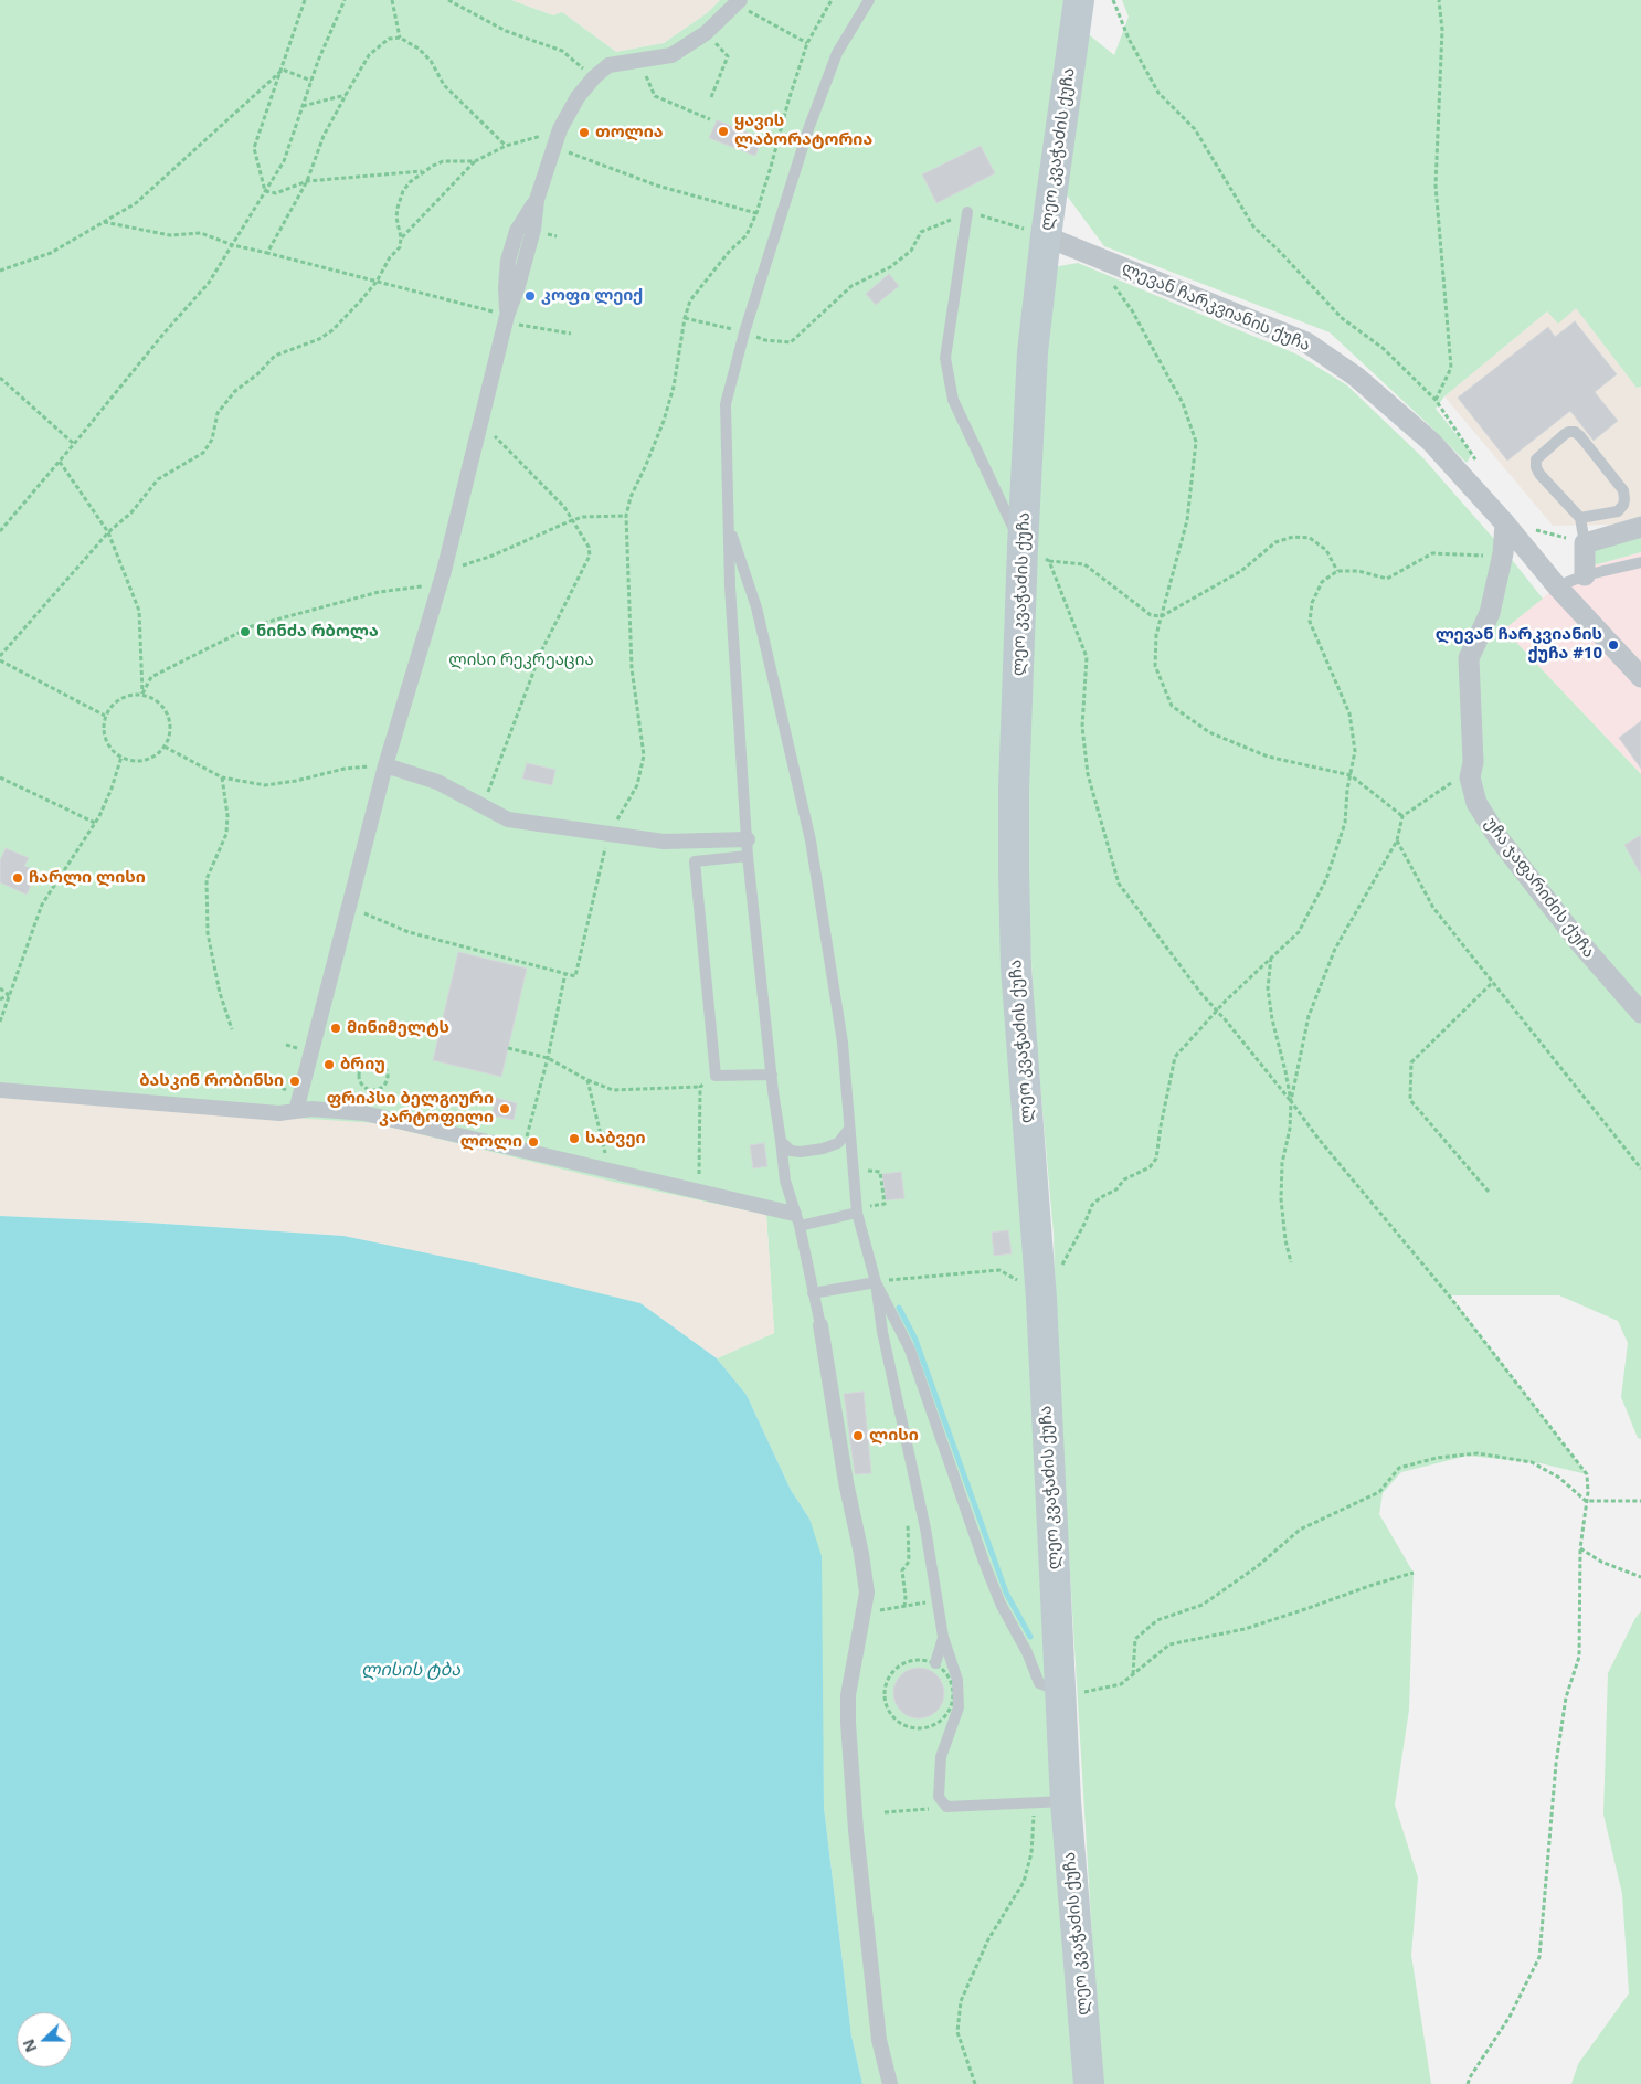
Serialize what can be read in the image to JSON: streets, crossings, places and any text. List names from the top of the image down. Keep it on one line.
{"streets":{"main road":["ლეო კვაჭაძის ქუჩა"],"street":["ლევან ჩარკვიანის ქუჩა","უჩა ჯაფარიძის ქუჩა"]},"crossings":[["ლეო კვაჭაძის ქუჩა","ლევან ჩარკვიანის ქუჩა"],["ლევან ჩარკვიანის ქუჩა","უჩა ჯაფარიძის ქუჩა"]],"water":["ლისის ტბა"],"parks":["ლისი რეკრეაცია"],"places":["ყავის ლაბორატორია","თოლია","კოფი ლეიქ","ნინძა რბოლა","ლევან ჩარკვიანის ქუჩა #10","ჩარლი ლისი","მინიმელტს","ბრიუ","ბასკინ რობინსი","ფრიპსი ბელგიური კარტოფილი","საბვეი","ლოლი","ლისი"],"north":"left"}
